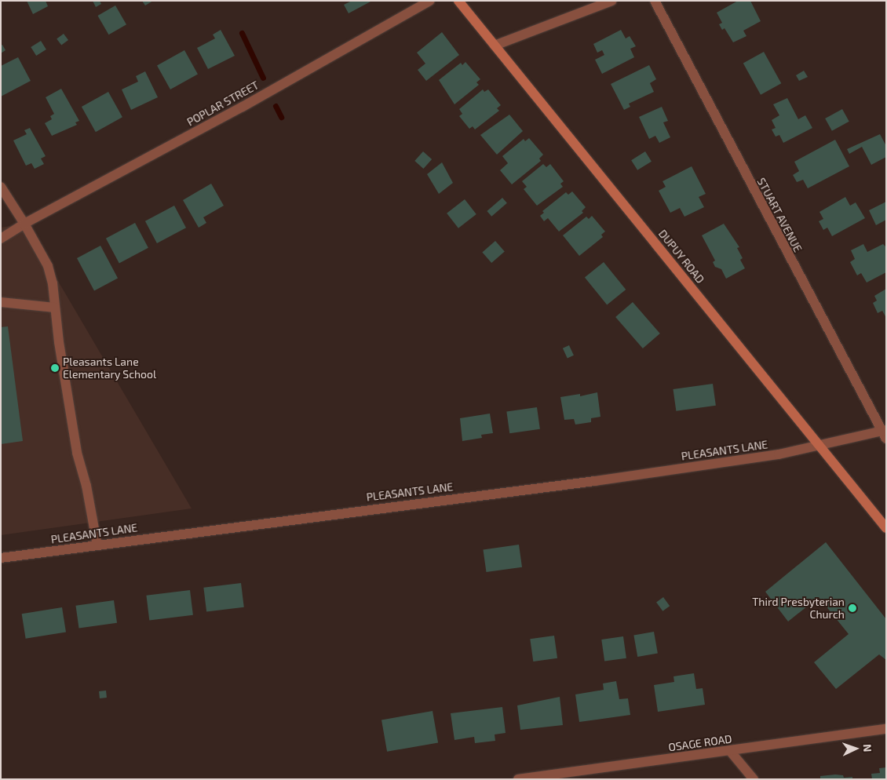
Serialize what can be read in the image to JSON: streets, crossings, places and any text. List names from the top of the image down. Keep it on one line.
{"streets":{"street":["POPLAR STREET","STUART AVENUE","DUPUY ROAD","PLEASANTS LANE","OSAGE ROAD"]},"crossings":[["STUART AVENUE","PLEASANTS LANE"],["DUPUY ROAD","PLEASANTS LANE"]],"places":["Pleasants Lane Elementary School","Third Presbyterian Church"],"north":"right"}
